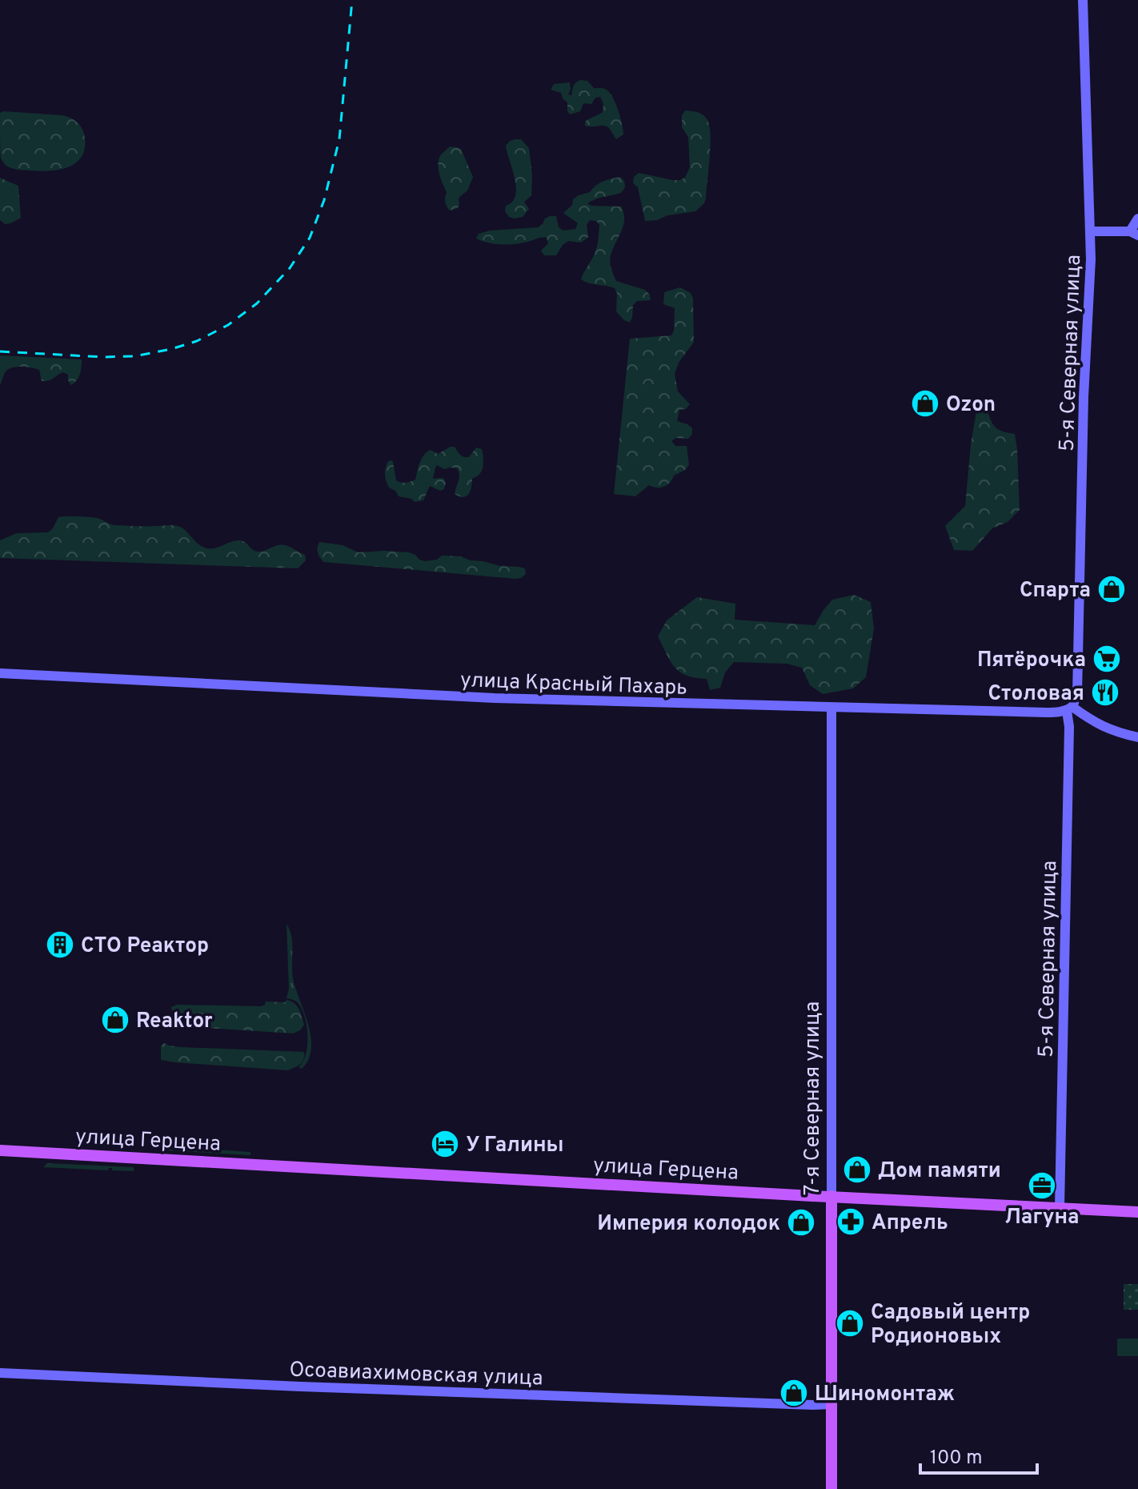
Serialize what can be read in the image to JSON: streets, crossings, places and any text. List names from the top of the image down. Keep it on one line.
{"streets":{"main road":["7-я Северная улица","улица Герцена"],"street":["5-я Северная улица","улица Красный Пахарь","Осоавиахимовская улица"]},"crossings":[["5-я Северная улица","улица Красный Пахарь"],["5-я Северная улица","улица Герцена"],["улица Красный Пахарь","7-я Северная улица"],["7-я Северная улица","улица Герцена"],["7-я Северная улица","Осоавиахимовская улица"]],"places":{"shop":["Ozon","Спарта","Reaktor","Дом памяти","Империя колодок","Садовый центр Родионовых","Шиномонтаж"],"supermarket":["Пятёрочка"],"restaurant":["Столовая"],"building":["СТО Реактор"],"hotel":["У Галины"],"office":["Лагуна"],"pharmacy":["Апрель"]},"scale_bar":"100 m"}
